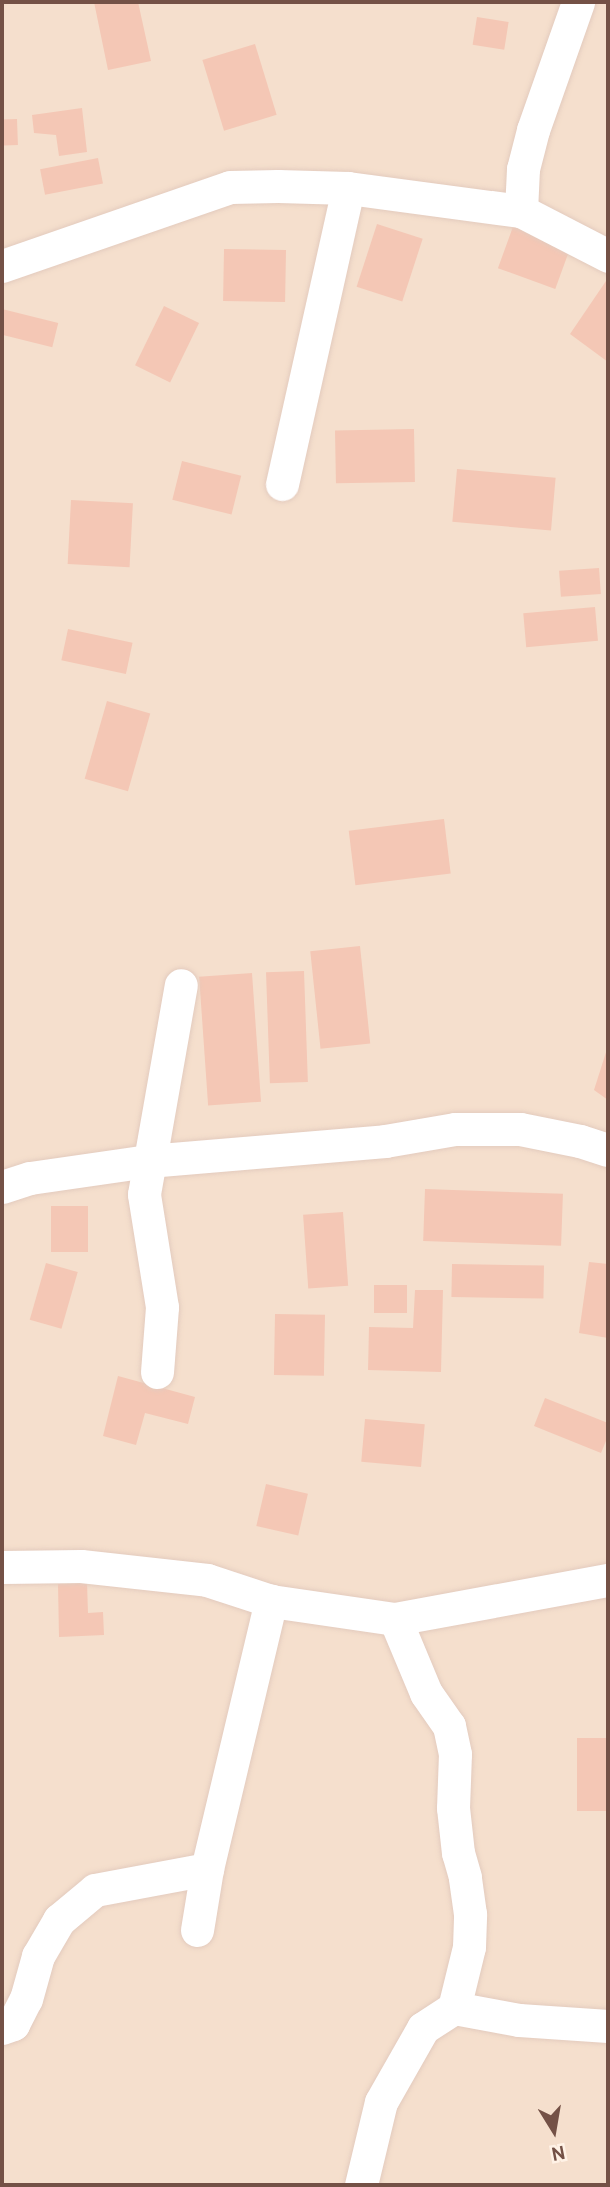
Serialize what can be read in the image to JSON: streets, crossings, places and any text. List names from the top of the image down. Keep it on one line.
{"north":"bottom"}
